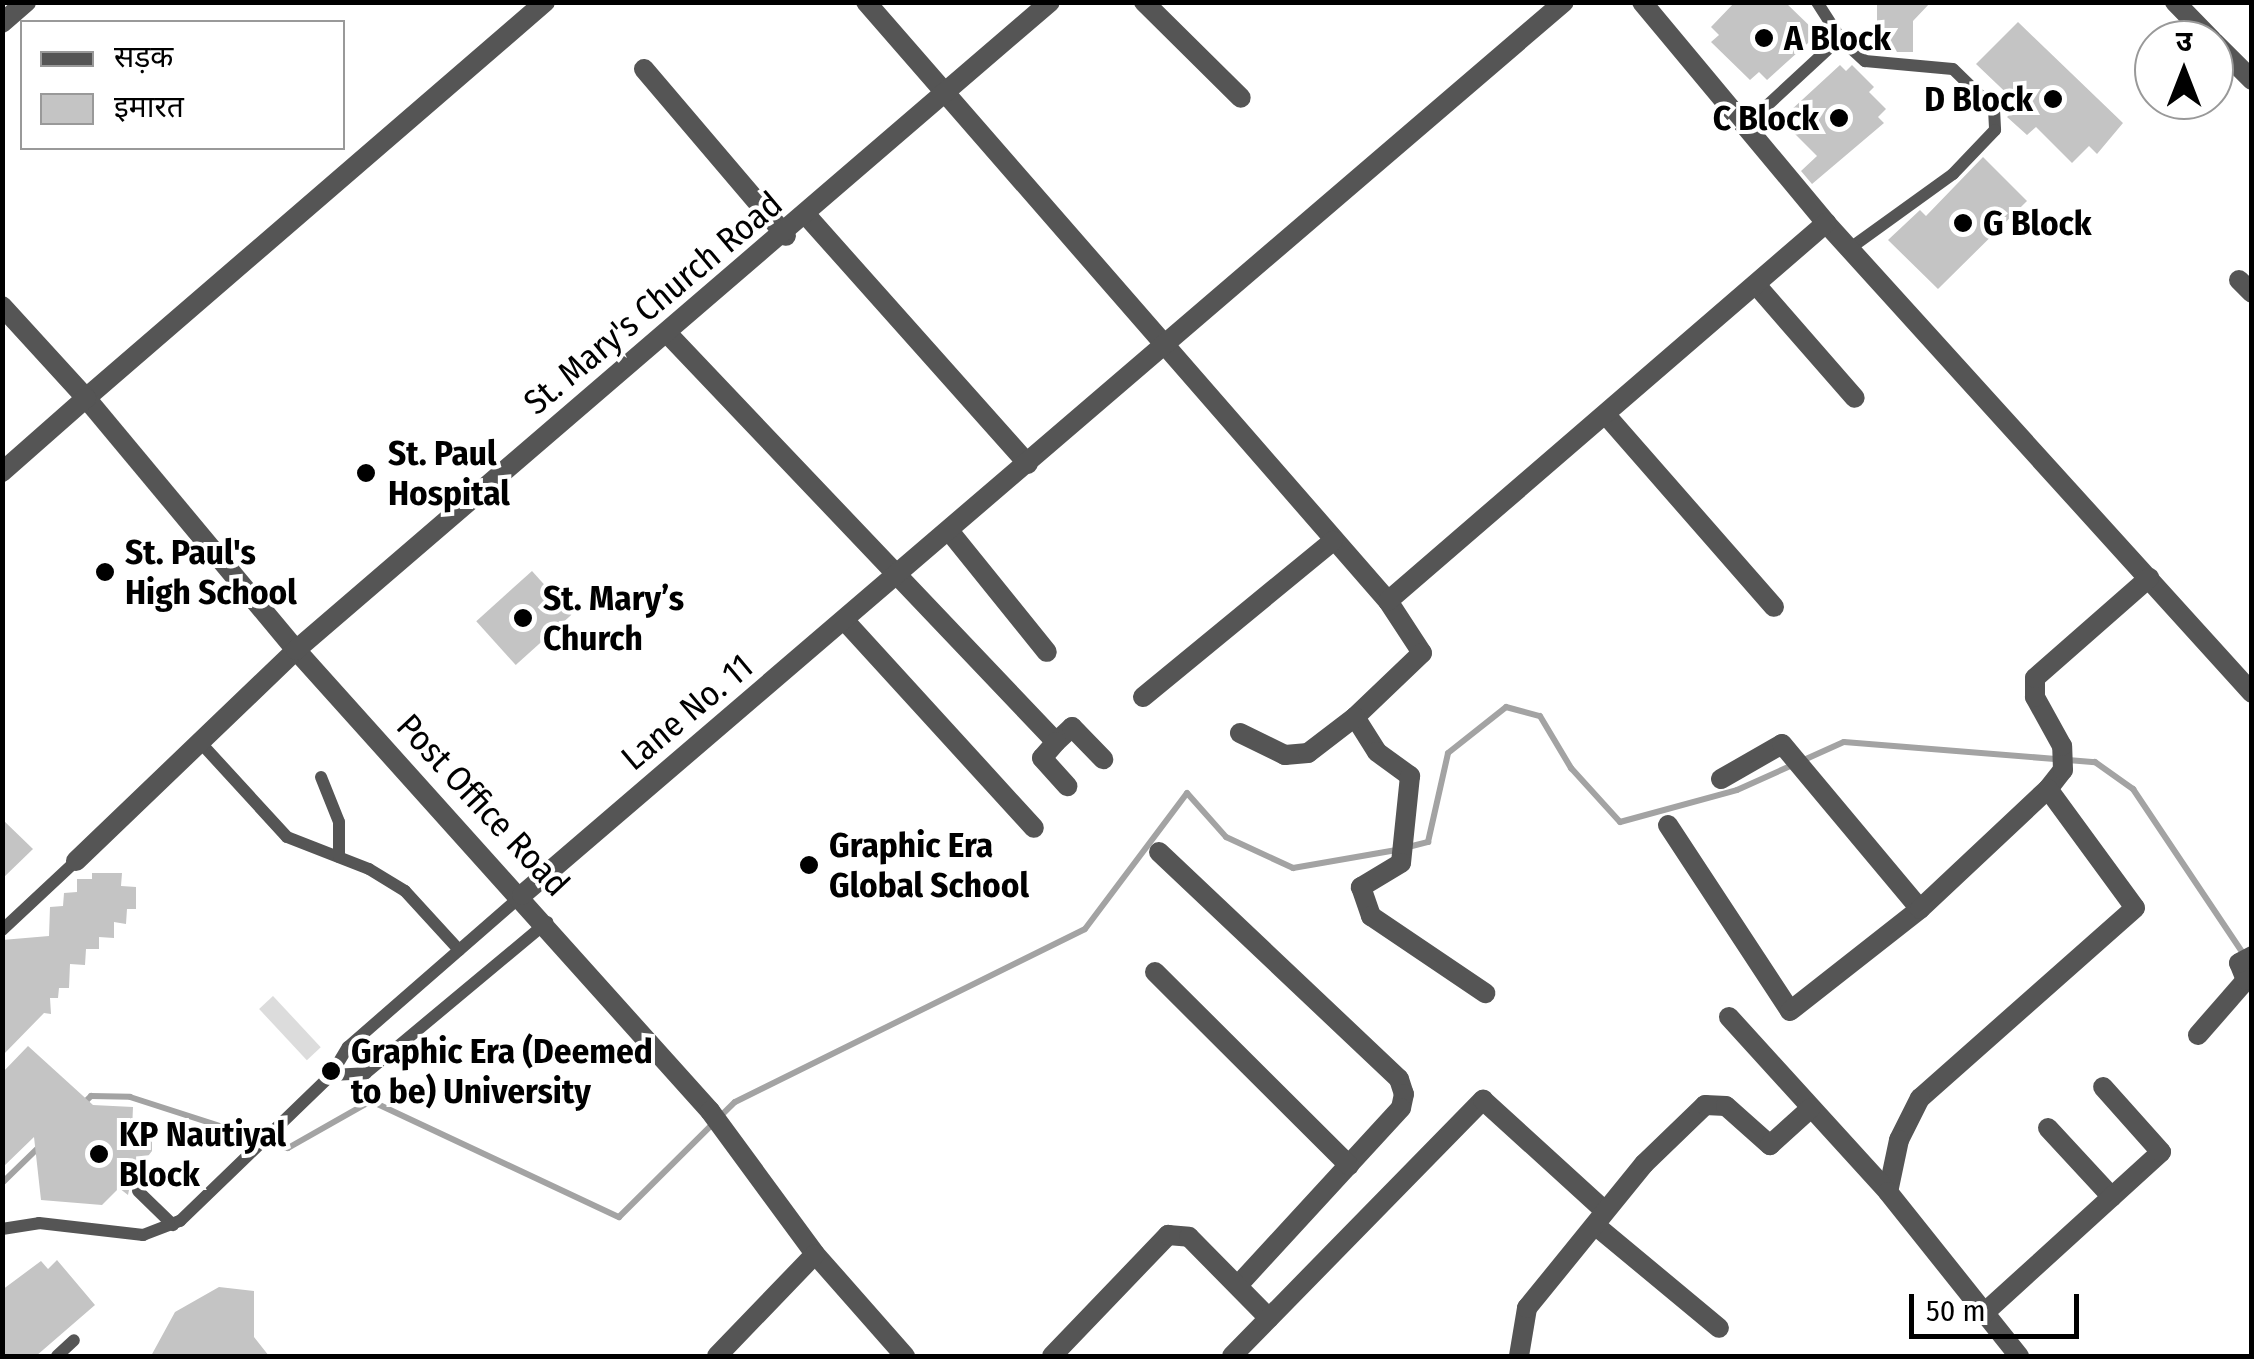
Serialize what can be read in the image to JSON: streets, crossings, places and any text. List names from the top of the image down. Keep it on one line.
{"streets":{"street":["St. Mary's Church Road","Lane No. 11","Post Office Road"]},"crossings":[["St. Mary's Church Road","Post Office Road"],["Lane No. 11","Post Office Road"]],"places":["A Block","D Block","C Block","G Block","St. Paul Hospital","St. Paul's High School","St. Mary’s Church","Graphic Era Global School","Graphic Era (Deemed to be) University","KP Nautiyal Block"],"legend":["सड़क","इमारत"],"scale_bar":"50 m","north":"top"}
